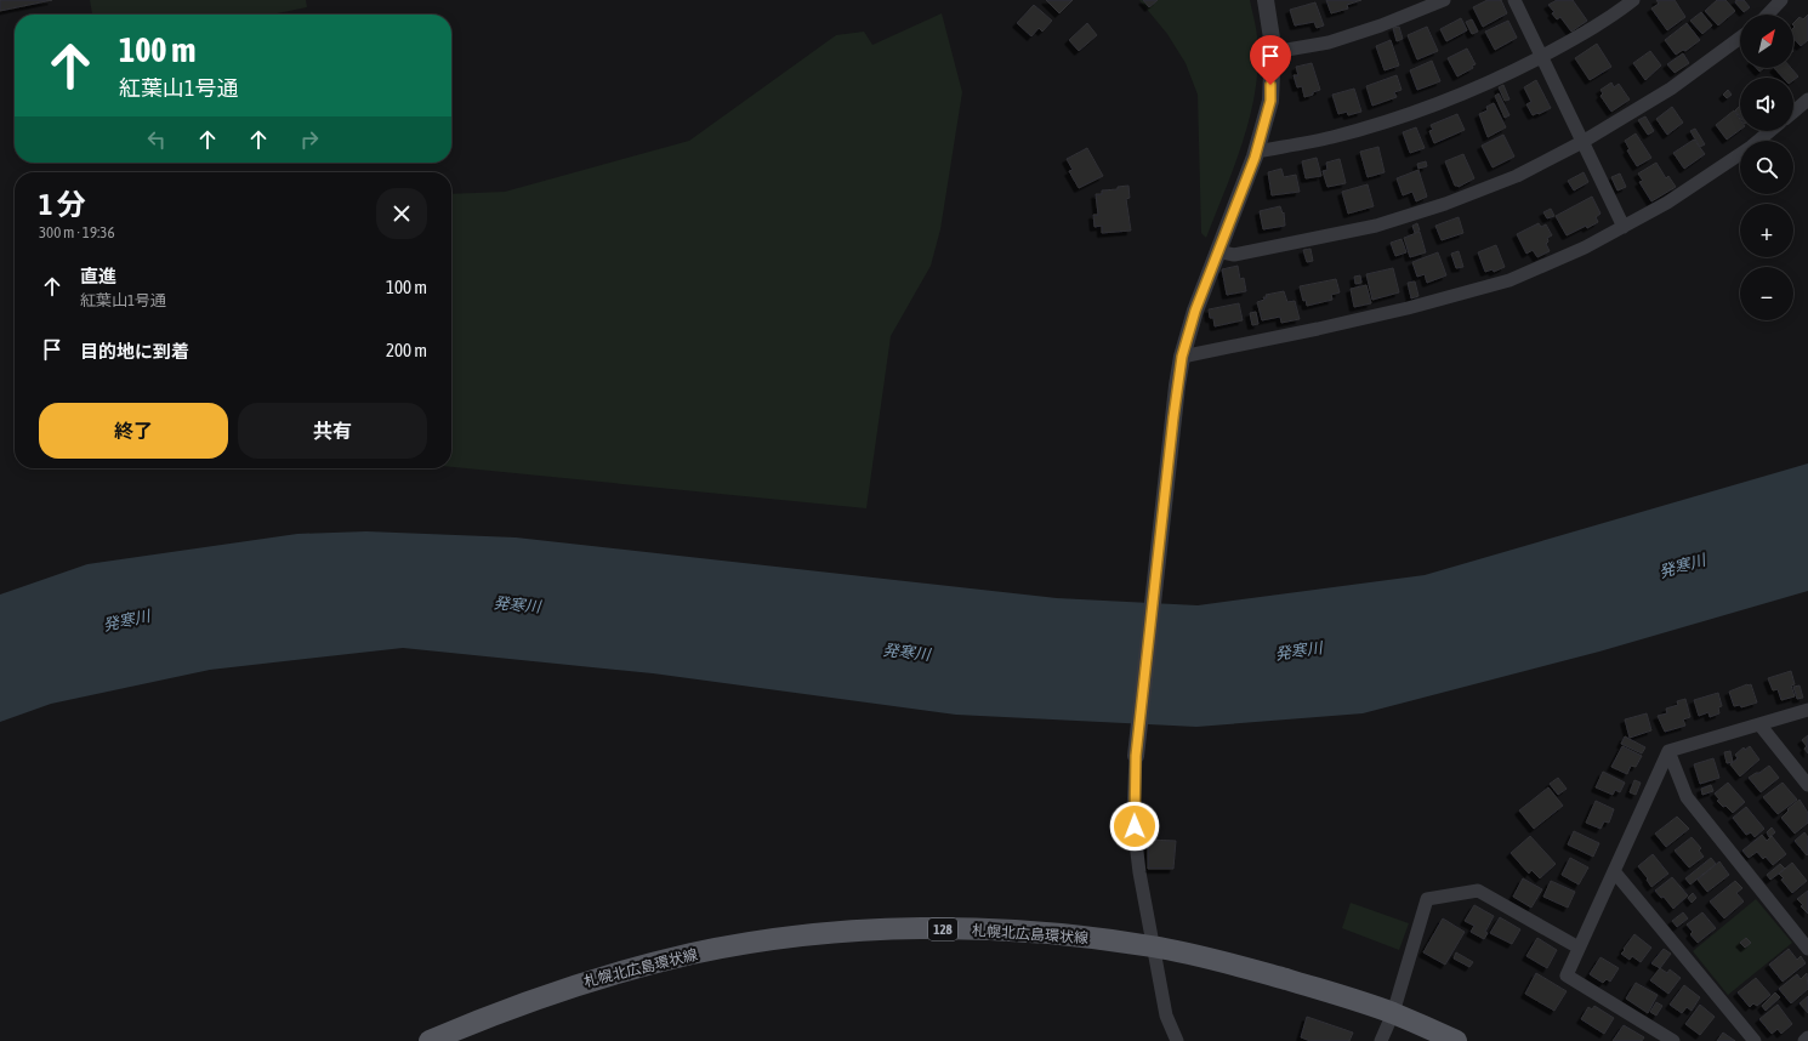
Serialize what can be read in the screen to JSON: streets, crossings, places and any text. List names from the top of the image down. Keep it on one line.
{"streets":{"main road":["128","札幌北広島環状線"]},"water":["発寒川"],"north":"top right","page":{"map_buttons":["+","−"],"turn":["100 m","紅葉山1号通"],"heading":["1 分","300 m · 19:36"],"list":[{"name":"直進","note":"紅葉山1号通","value":"100 m"},{"name":"目的地に到着","value":"200 m"}],"buttons":["終了","共有"]}}
